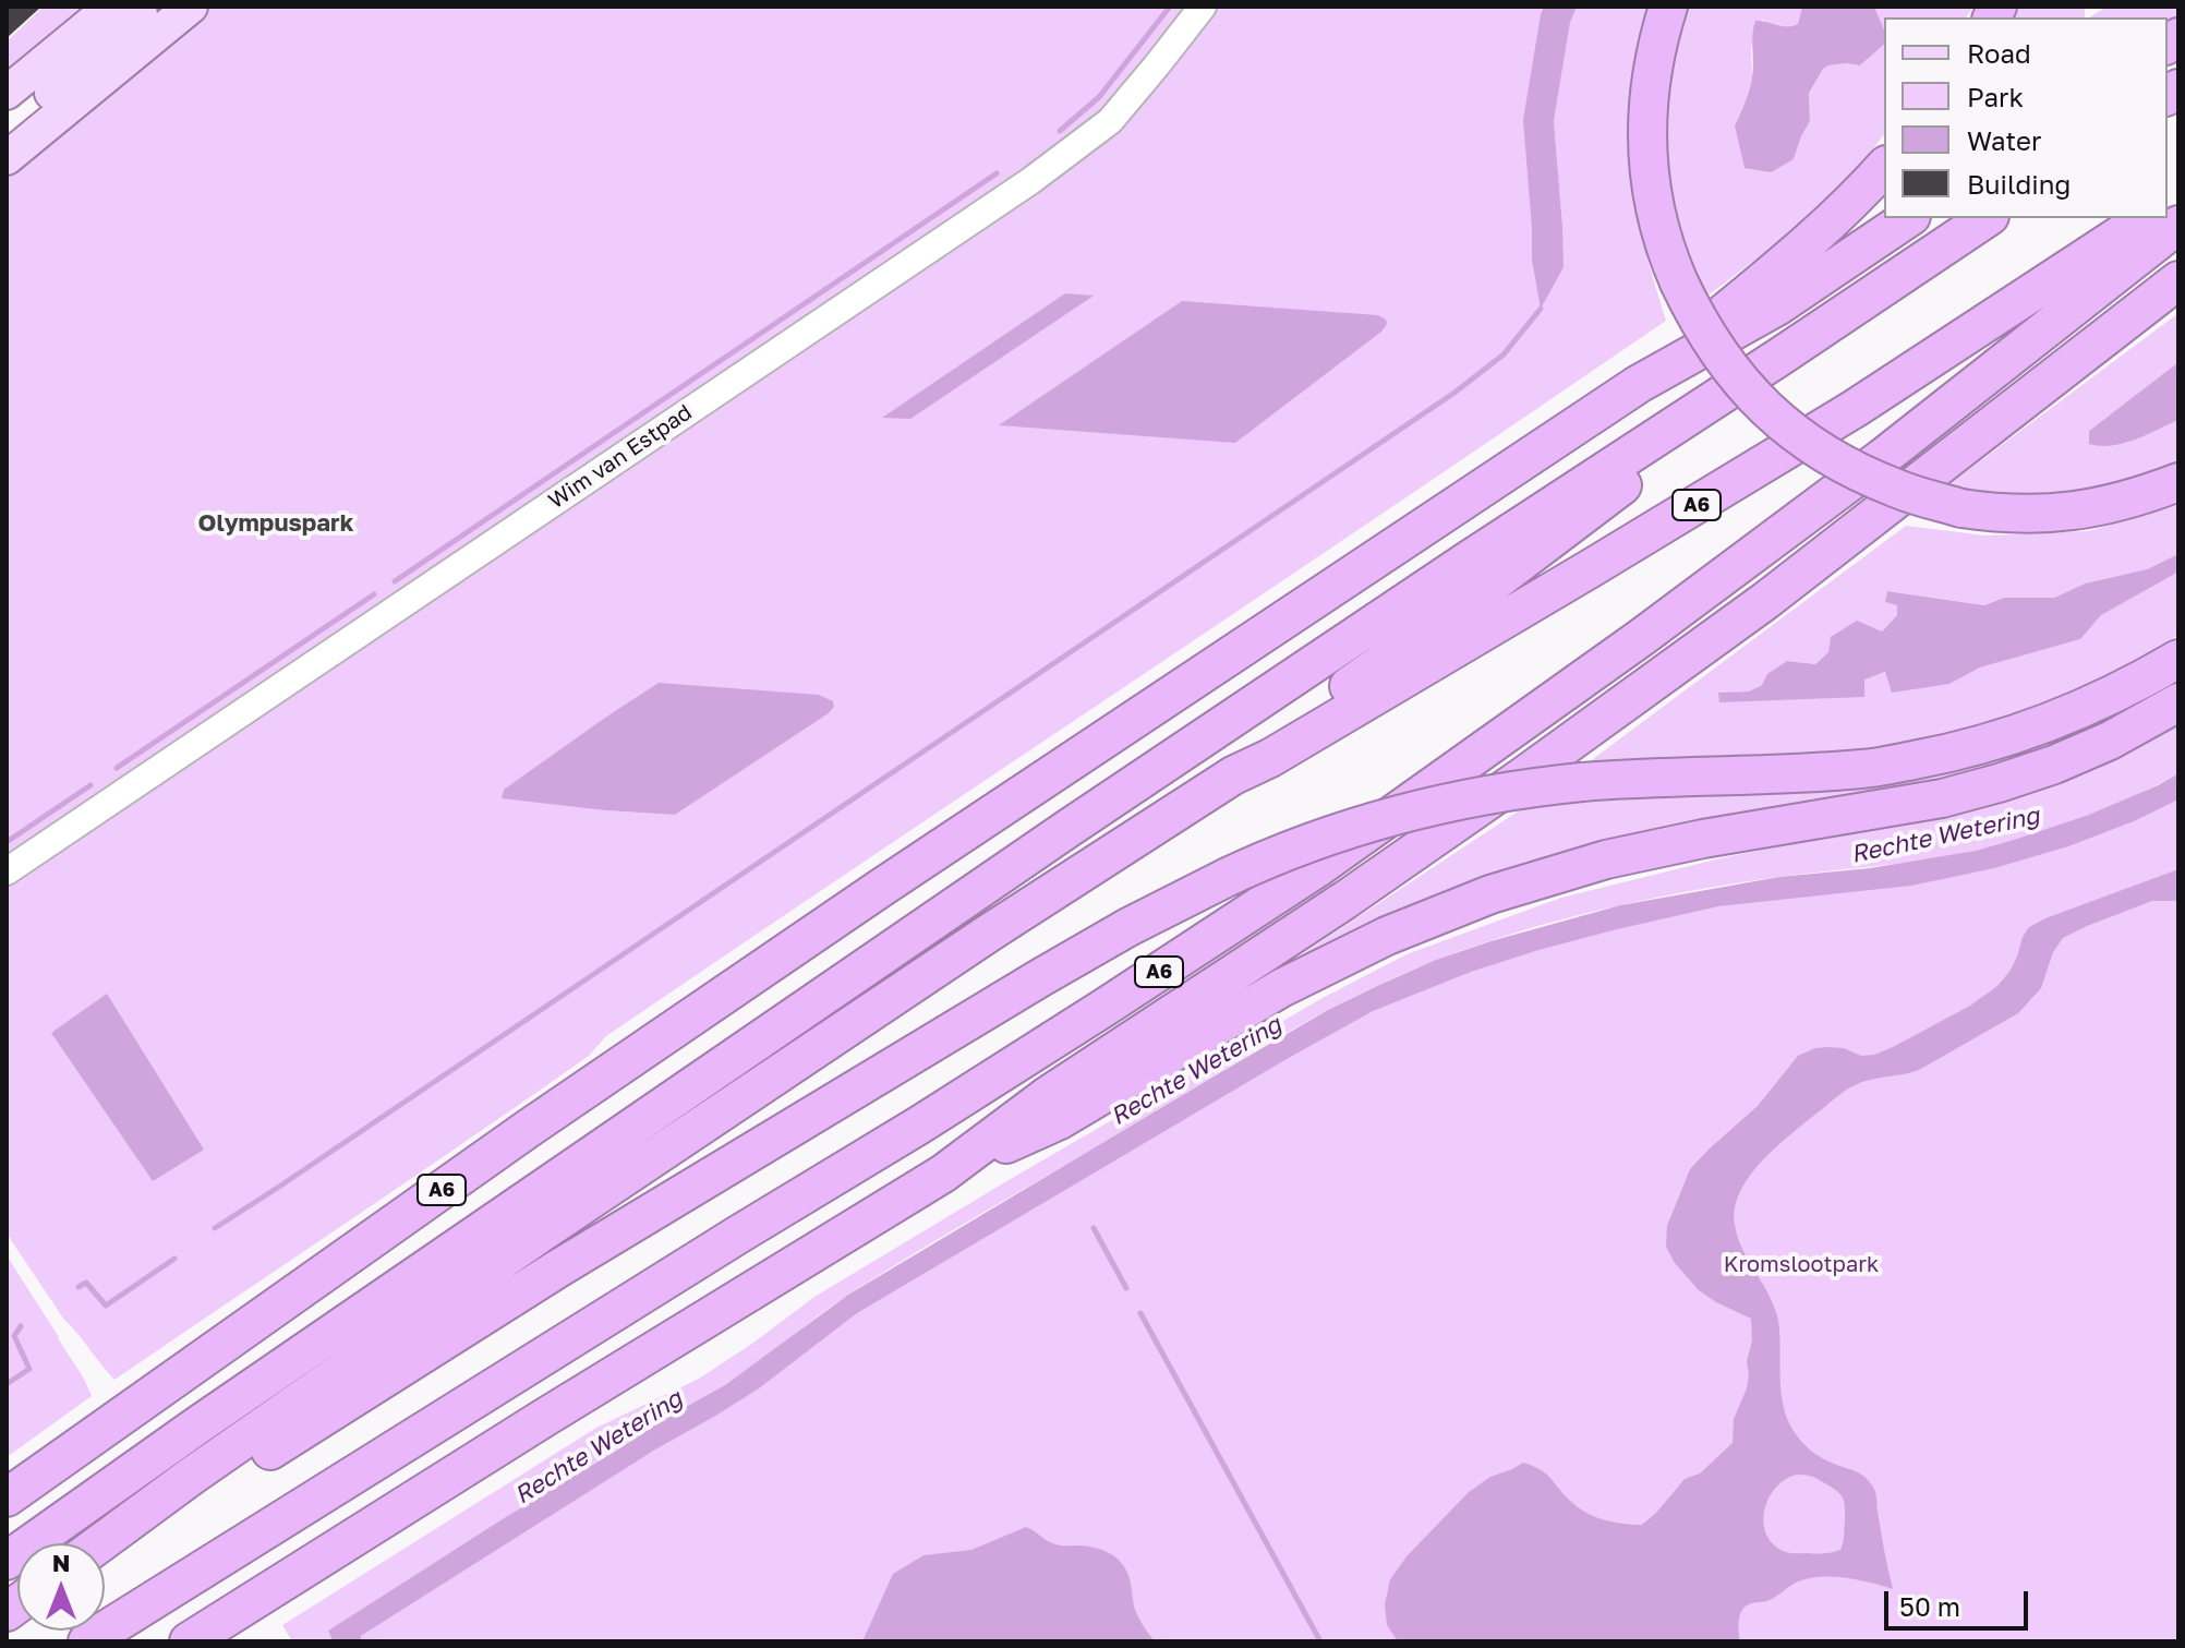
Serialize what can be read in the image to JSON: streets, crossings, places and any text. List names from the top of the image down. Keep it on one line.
{"streets":{"highway":["A6"],"street":["Wim van Estpad"]},"districts":["Olympuspark"],"water":["Rechte Wetering"],"parks":["Kromslootpark"],"legend":["Road","Park","Water","Building"],"scale_bar":"50 m","north":"top"}
